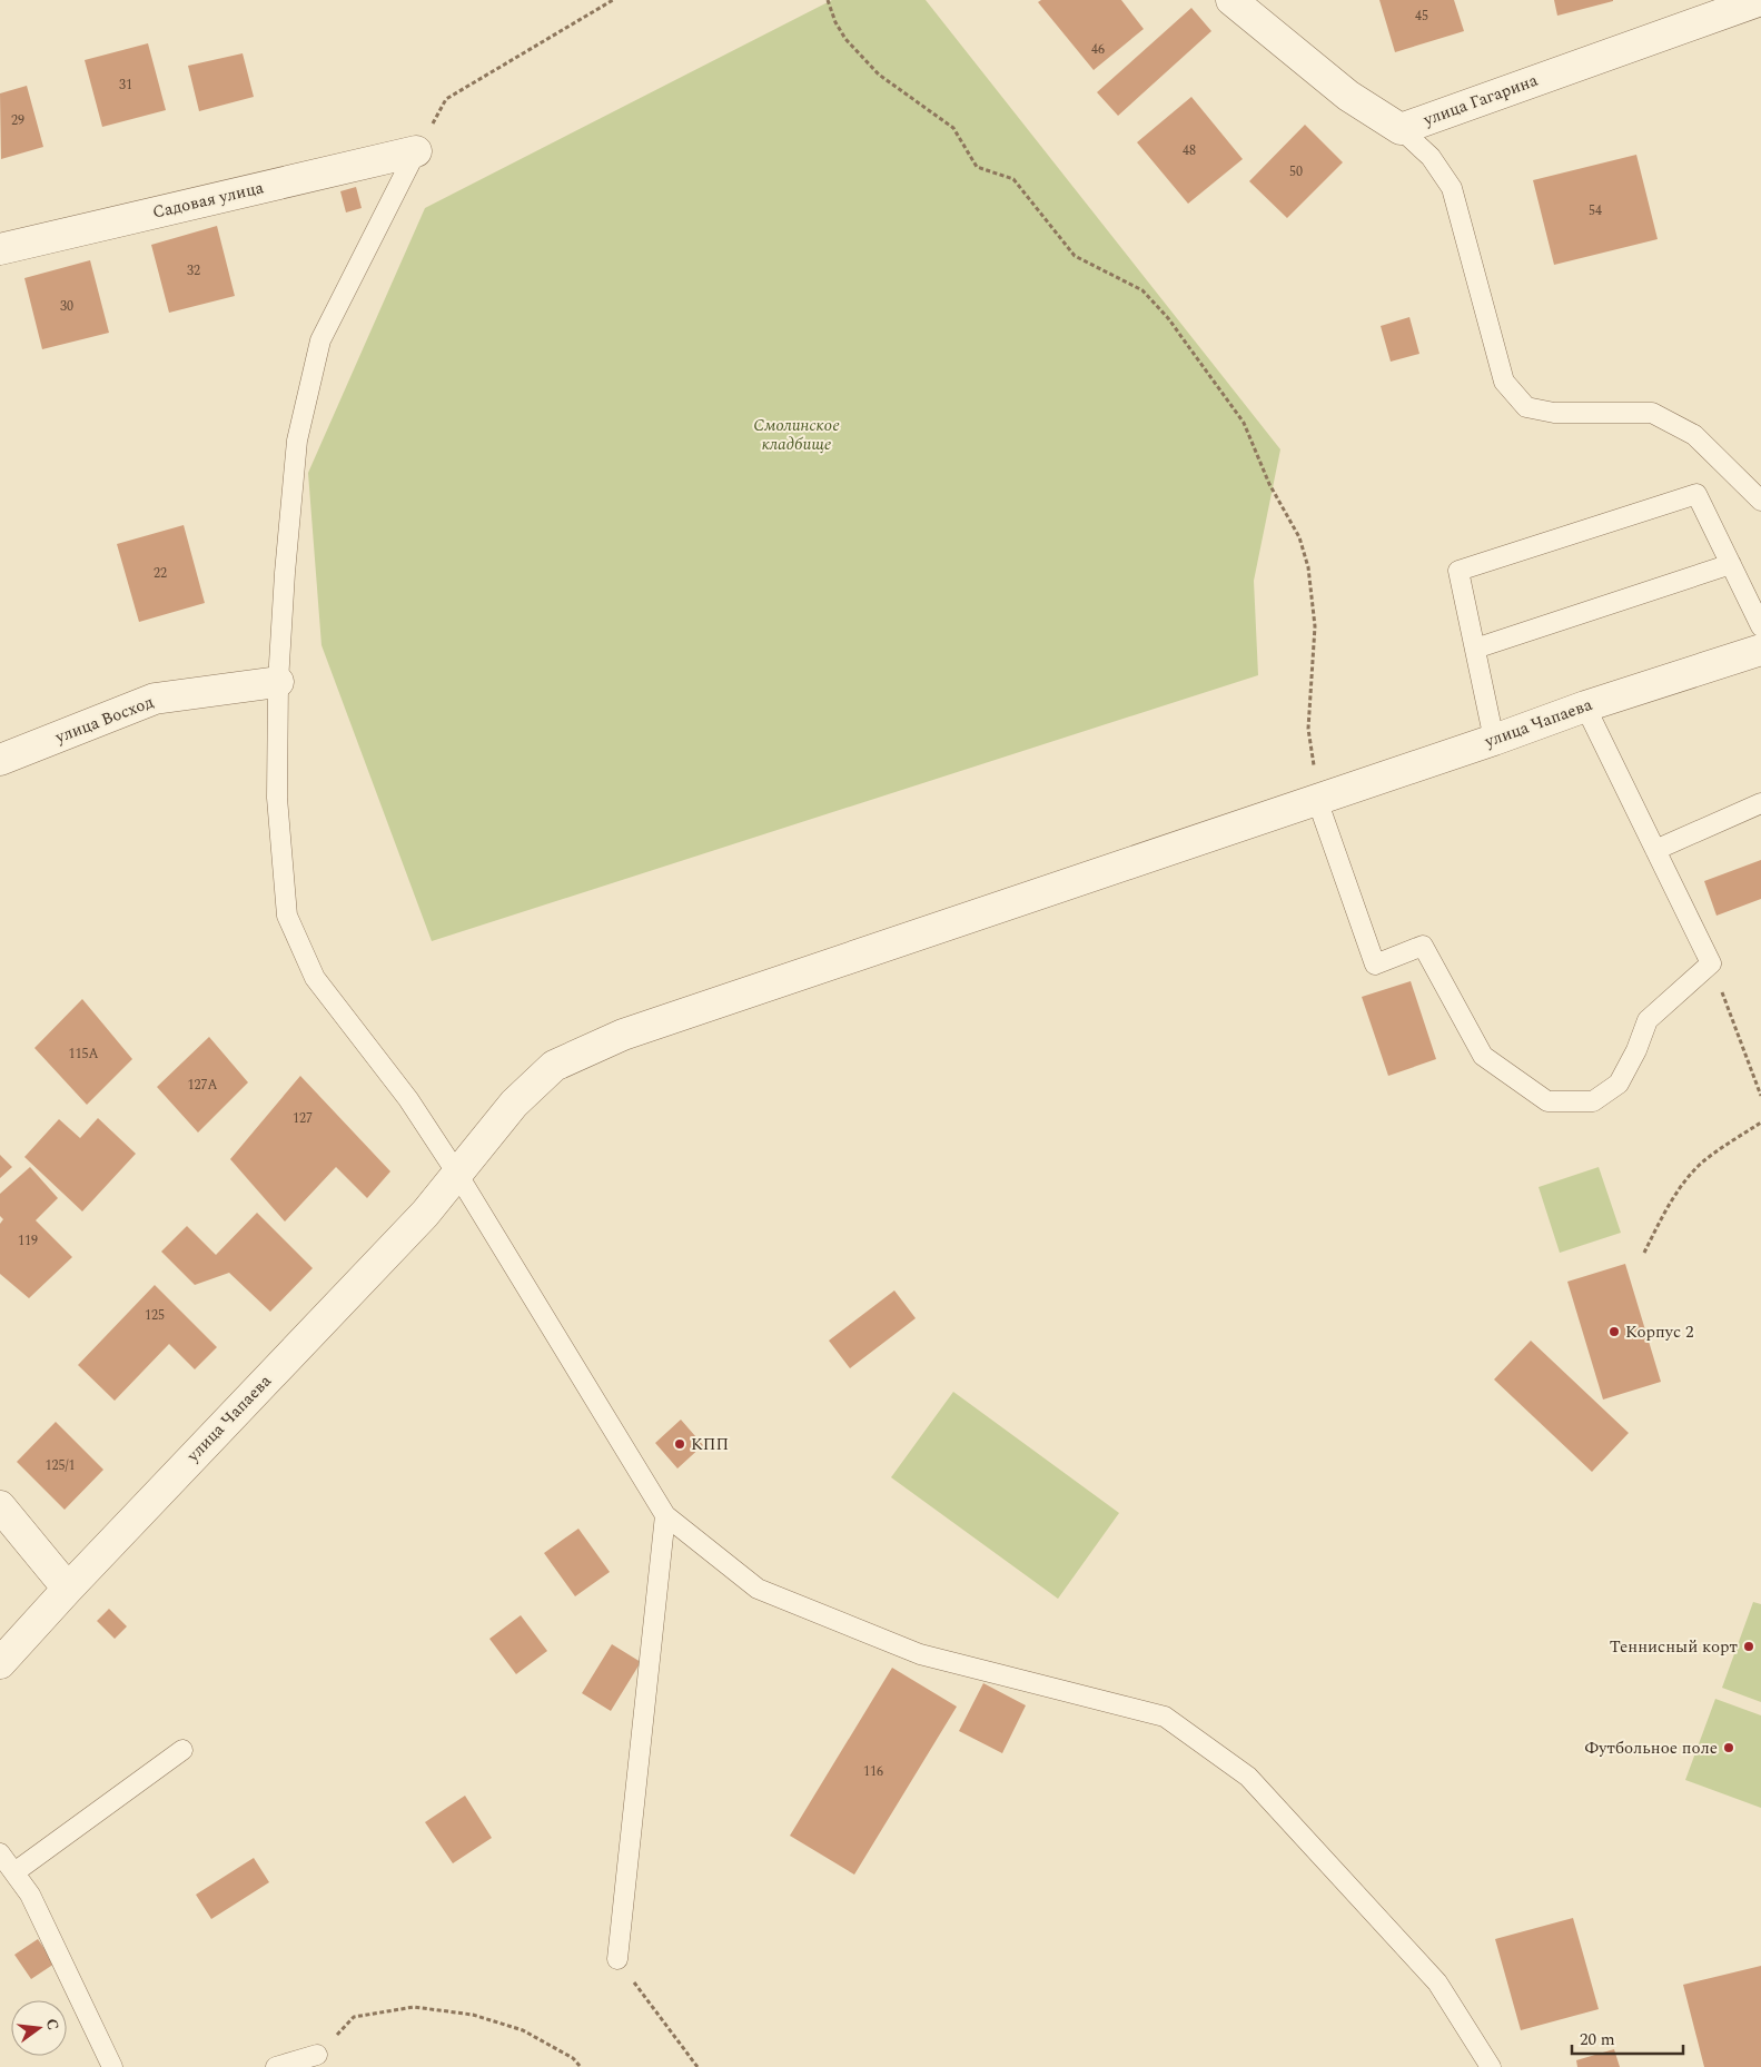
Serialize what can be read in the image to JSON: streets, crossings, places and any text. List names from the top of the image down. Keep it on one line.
{"streets":{"street":["улица Гагарина","Садовая улица","улица Восход","улица Чапаева"]},"parks":["Смолинское кладбище"],"places":["Корпус 2","КПП","Теннисный корт","Футбольное поле"],"house_numbers":["45","46","31","29","48","50","54","32","30","22","115А","127А","127","119","125","125/1","116"],"scale_bar":"20 m","north":"right"}
